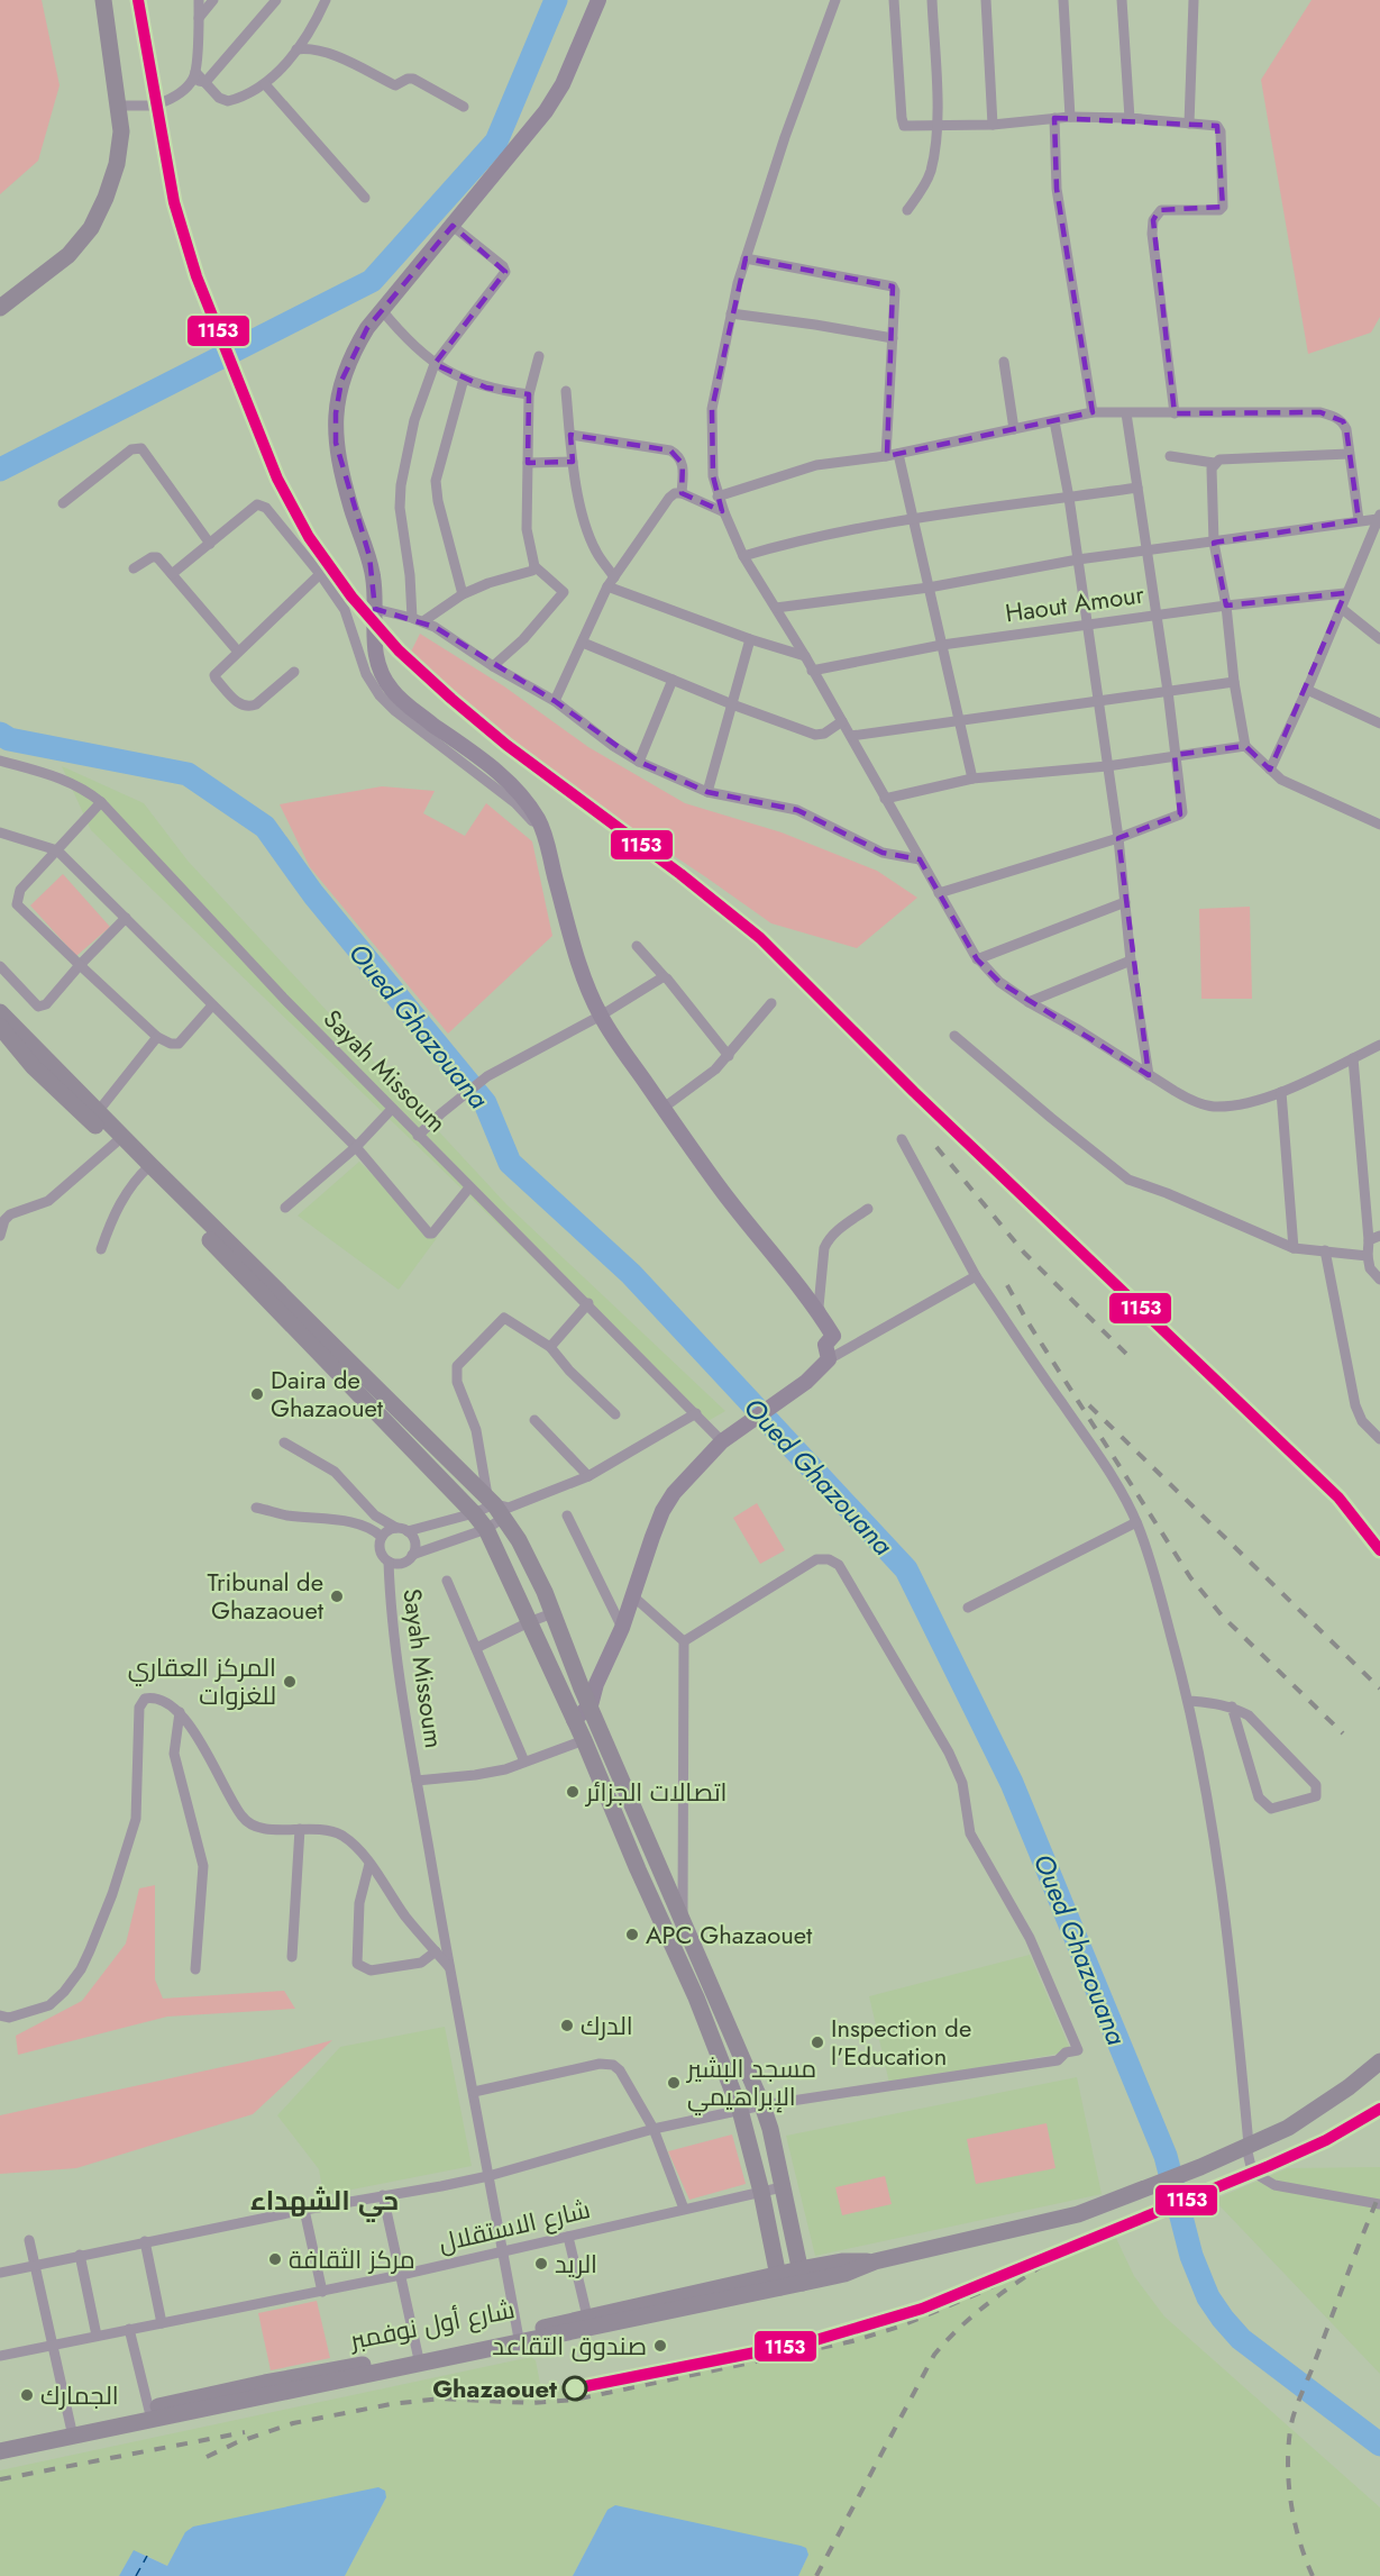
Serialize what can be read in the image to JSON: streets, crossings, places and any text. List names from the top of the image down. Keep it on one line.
{"streets":{"main road":["شارع أول نوفمبر"],"street":["Haout Amour","Sayah Missoum","شارع الاستقلال"]},"crossings":[["Sayah Missoum","شارع الاستقلال"],["Sayah Missoum","شارع أول نوفمبر"]],"districts":["حي الشهداء"],"water":["Oued Ghazouana"],"places":["Daira de Ghazaouet","Tribunal de Ghazaouet","المركز العقاري للغزوات","اتصالات الجزائر","APC Ghazaouet","الدرك","Inspection de l'Education","مسجد البشير الإبراهيمي","مركز الثقافة","الريد","صندوق التقاعد","Ghazaouet","الجمارك"],"lines":["transit line 1153"]}
